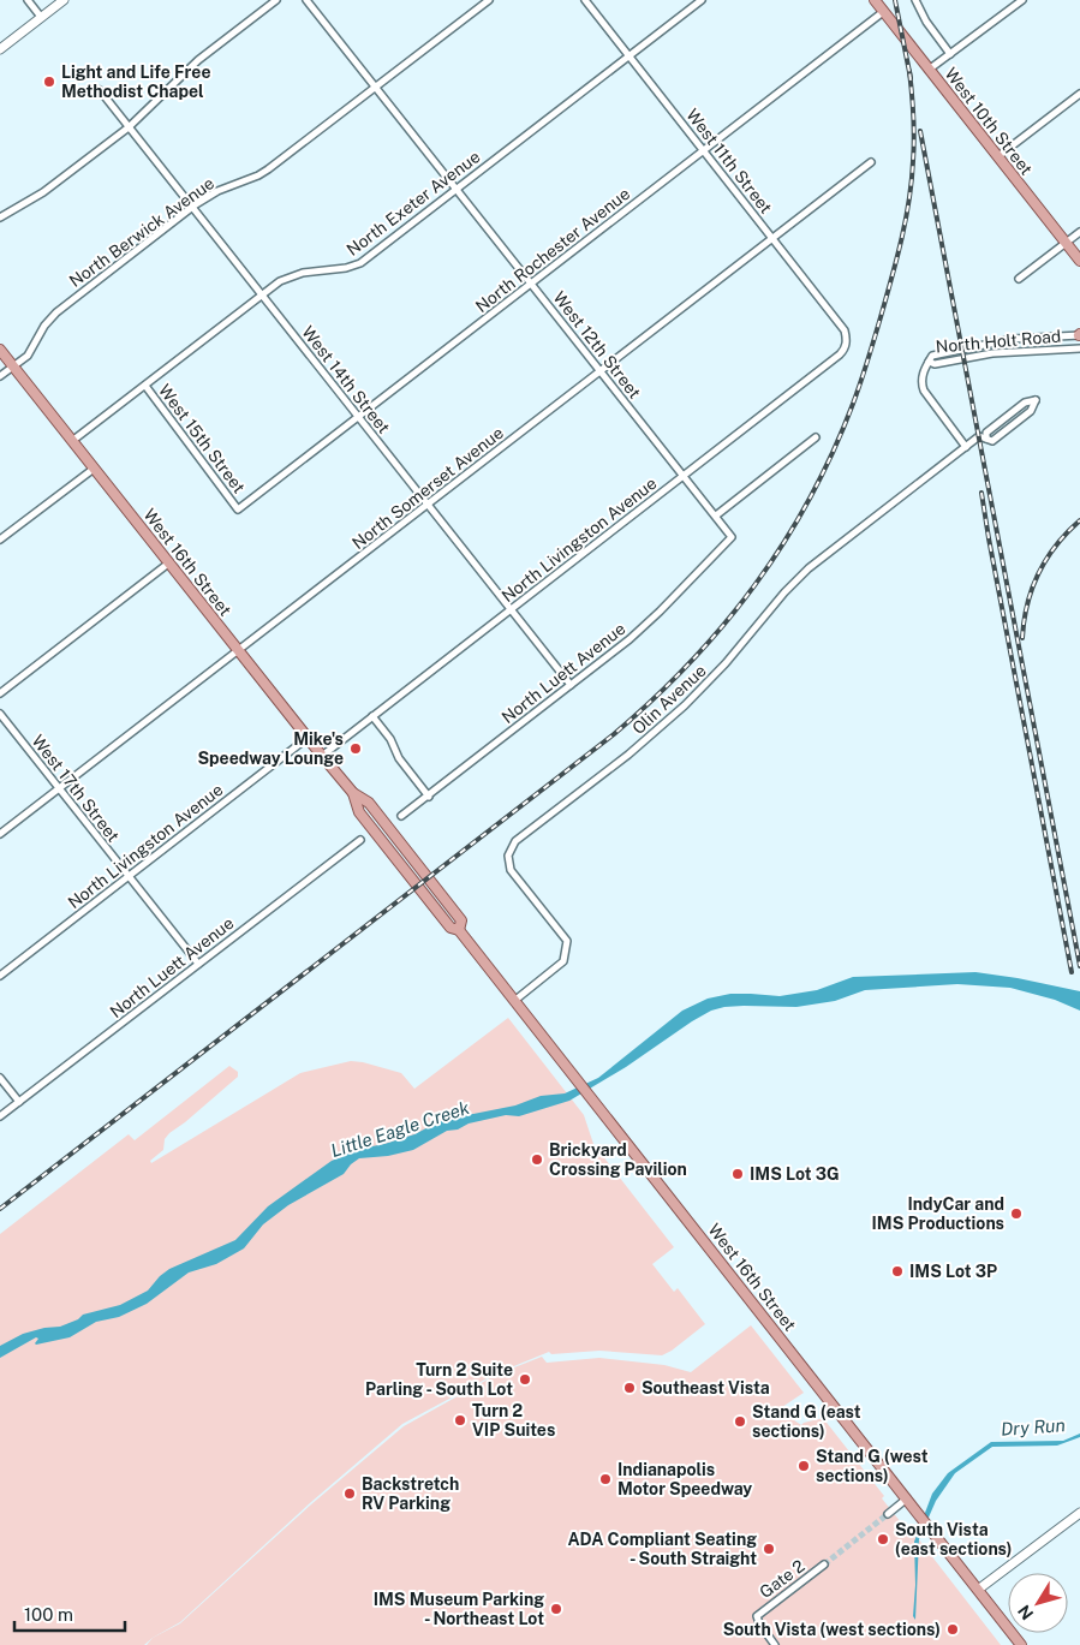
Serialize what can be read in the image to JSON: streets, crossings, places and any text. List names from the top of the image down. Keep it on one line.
{"streets":{"main road":["West 10th Street","West 16th Street"],"street":["West 11th Street","North Exeter Avenue","North Berwick Avenue","North Rochester Avenue","North Holt Road","West 12th Street","West 14th Street","West 15th Street","North Somerset Avenue","North Livingston Avenue","North Luett Avenue","Olin Avenue","West 17th Street","Gate 2"]},"crossings":[["West 10th Street","North Rochester Avenue"],["West 11th Street","North Exeter Avenue"],["West 11th Street","North Rochester Avenue"],["West 11th Street","North Somerset Avenue"],["West 11th Street","North Livingston Avenue"],["North Exeter Avenue","West 12th Street"],["North Exeter Avenue","West 14th Street"],["North Exeter Avenue","West 15th Street"],["North Exeter Avenue","West 16th Street"],["North Berwick Avenue","West 12th Street"],["North Berwick Avenue","West 14th Street"],["North Berwick Avenue","West 16th Street"],["North Rochester Avenue","West 12th Street"],["North Rochester Avenue","West 14th Street"],["North Rochester Avenue","West 15th Street"],["West 12th Street","North Somerset Avenue"],["West 12th Street","North Livingston Avenue"],["West 12th Street","North Luett Avenue"],["West 14th Street","North Somerset Avenue"],["West 14th Street","North Livingston Avenue"],["West 14th Street","North Luett Avenue"],["North Somerset Avenue","West 16th Street"],["North Somerset Avenue","West 17th Street"],["North Livingston Avenue","West 16th Street"],["North Livingston Avenue","West 17th Street"],["West 16th Street","Olin Avenue"],["North Luett Avenue","West 17th Street"]],"water":["Little Eagle Creek","Dry Run"],"places":["Light and Life Free Methodist Chapel","Mike's Speedway Lounge","Brickyard Crossing Pavilion","IMS Lot 3G","IndyCar and IMS Productions","IMS Lot 3P","Turn 2 Suite Parling - South Lot","Southeast Vista","Turn 2 VIP Suites","Stand G (east sections)","Stand G (west sections)","Indianapolis Motor Speedway","Backstretch RV Parking","South Vista (east sections)","ADA Compliant Seating - South Straight","IMS Museum Parking - Northeast Lot","South Vista (west sections)"],"scale_bar":"100 m","north":"bottom left"}
